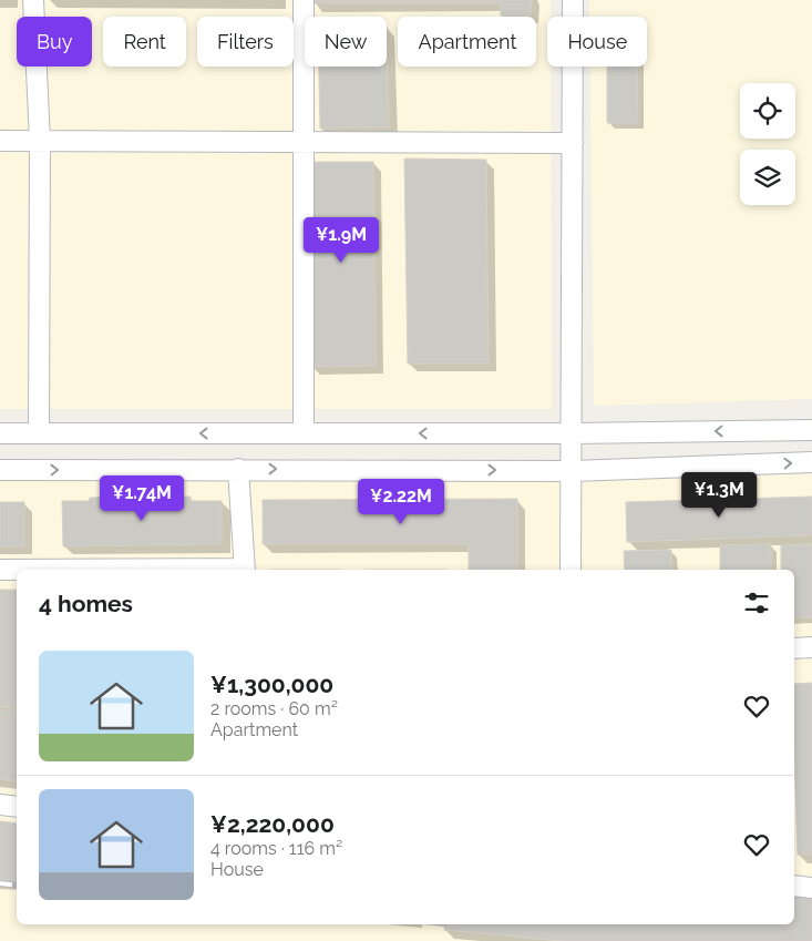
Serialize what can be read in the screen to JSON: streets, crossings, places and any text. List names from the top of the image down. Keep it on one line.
{"page":{"chip":["Buy","Rent","Filters","New","Apartment","House"],"price":["¥1.9M","¥1.3M","¥1.74M","¥2.22M"],"heading":"4 homes","list":[{"name":"¥1,300,000","note":"2 rooms · 60 m² · Apartment"},{"name":"¥2,220,000","note":"4 rooms · 116 m² · House"}]}}
